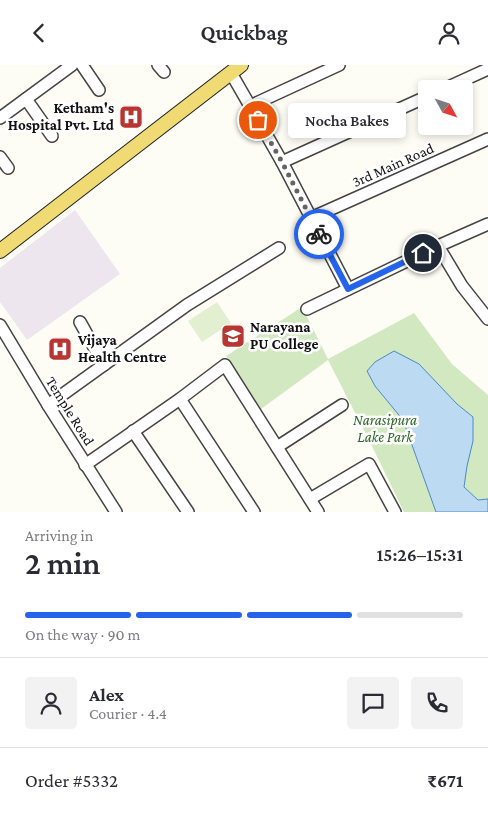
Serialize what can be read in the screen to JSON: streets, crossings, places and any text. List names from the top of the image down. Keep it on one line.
{"streets":{"street":["3rd Main Road","Temple Road"]},"parks":["Narasipura Lake Park"],"places":{"hospital":["Ketham's Hospital Pvt. Ltd","Vijaya Health Centre"],"other":["Nocha Bakes"],"school or university":["Narayana PU College"]},"north":"bottom right","page":{"header":"Quickbag","bubble":"Nocha Bakes","heading":["2 min","Arriving in","15:26–15:31"],"panel":["Alex","Courier · 4.4","Order #5332","₹671"],"bar":"On the way · 90 m"}}
